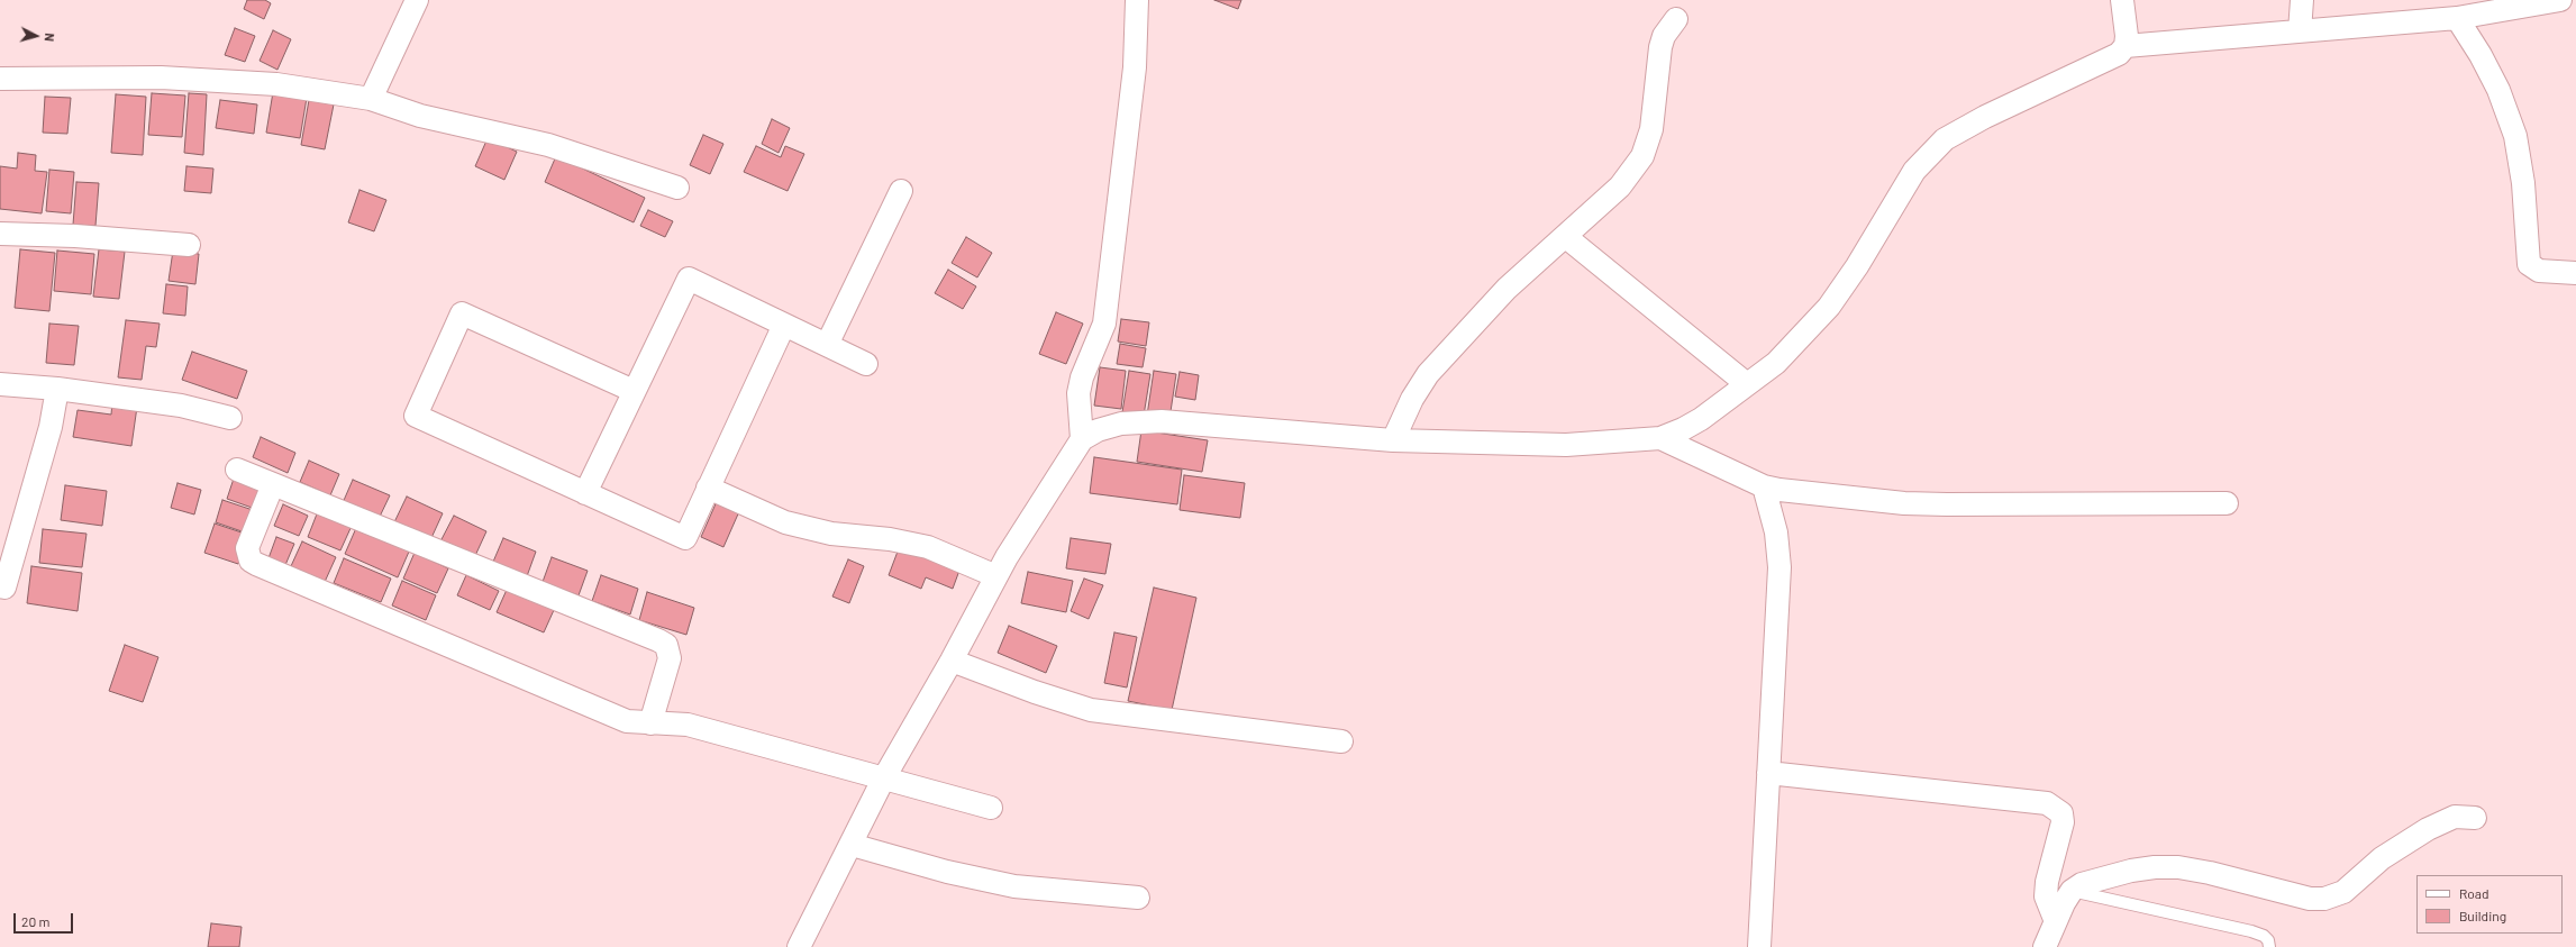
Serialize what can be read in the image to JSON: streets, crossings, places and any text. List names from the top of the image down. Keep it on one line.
{"legend":["Road","Building"],"scale_bar":"20 m","north":"right"}
